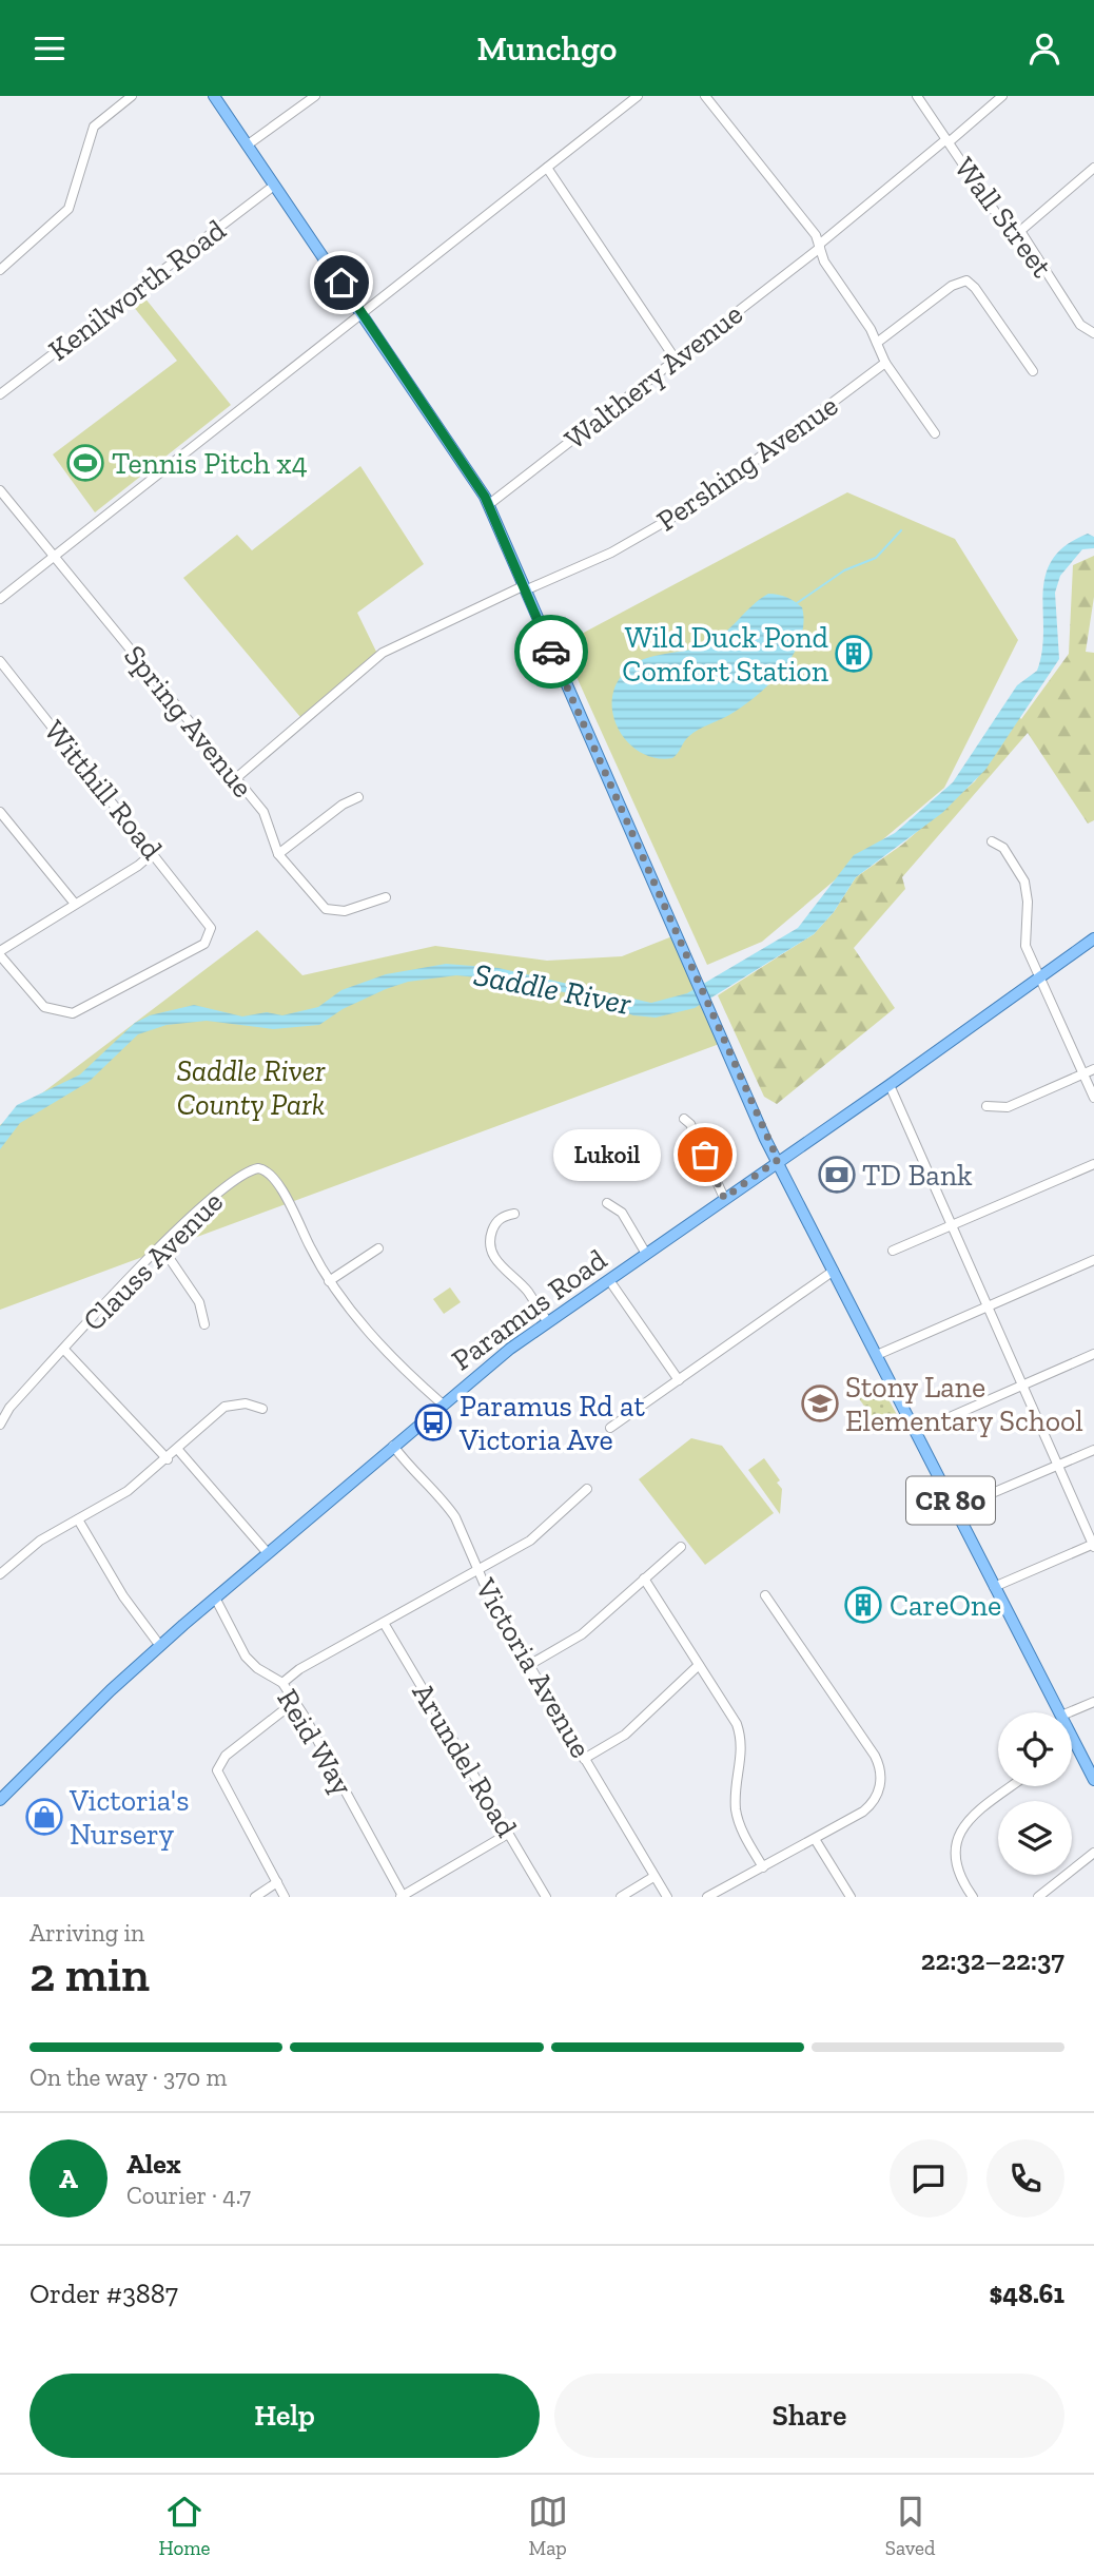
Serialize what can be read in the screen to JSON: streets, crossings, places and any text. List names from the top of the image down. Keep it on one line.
{"streets":{"main road":["Paramus Road","CR 80"],"street":["Wall Street","Kenilworth Road","Walthery Avenue","Pershing Avenue","Spring Avenue","Witthill Road","Clauss Avenue","Victoria Avenue","Reid Way","Arundel Road"]},"crossings":[["Wall Street","Walthery Avenue"],["Kenilworth Road","CR 80"],["Walthery Avenue","CR 80"],["Pershing Avenue","Spring Avenue"],["Pershing Avenue","CR 80"],["Clauss Avenue","Paramus Road"],["Paramus Road","CR 80"],["Paramus Road","Victoria Avenue"],["Paramus Road","Reid Way"]],"water":["Saddle River"],"parks":["Saddle River County Park"],"places":{"sports":["Tennis Pitch x4"],"building":["Wild Duck Pond Comfort Station","CareOne"],"other":["Lukoil"],"bank":["TD Bank"],"school or university":["Stony Lane Elementary School"],"bus stop":["Paramus Rd at Victoria Ave"],"shop":["Victoria's Nursery"]},"page":{"header":"Munchgo","bubble":"Lukoil","heading":["2 min","Arriving in","22:32–22:37"],"panel":["Alex","Courier · 4.7","Order #3887","$48.61"],"bar":"On the way · 370 m","round":"A","buttons":["Help","Share"],"tabs":["Home","Map","Saved"]}}
